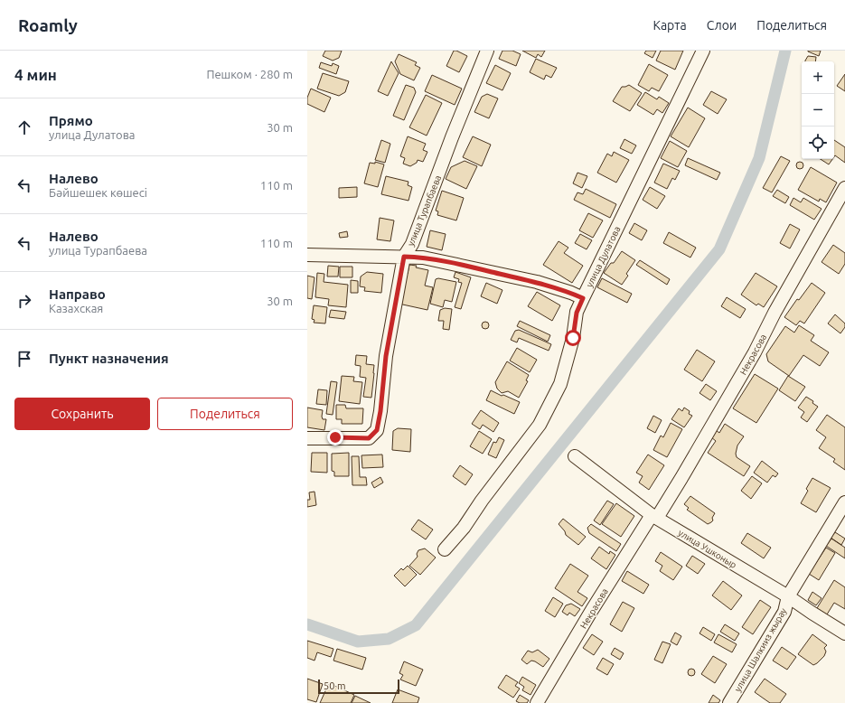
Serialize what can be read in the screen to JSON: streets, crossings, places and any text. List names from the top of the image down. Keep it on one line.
{"streets":{"street":["улица Турапбаева","улица Дулатова","Некрасова","улица Ушконыр","улица Шалкииз жырау"]},"crossings":[["Некрасова","улица Ушконыр"],["улица Ушконыр","улица Шалкииз жырау"]],"scale_bar":"50 m","page":{"header":"Roamly","nav":["Карта","Слои","Поделиться"],"heading":["4 мин","Пешком · 280 m"],"map_buttons":["+","−"],"list":[["Прямо","улица Дулатова","30 m"],["Налево","Бәйшешек көшесі","110 m"],["Налево","улица Турапбаева","110 m"],["Направо","Казахская","30 m"],"Пункт назначения"],"buttons":["Сохранить","Поделиться"],"scale":"50 m"}}
